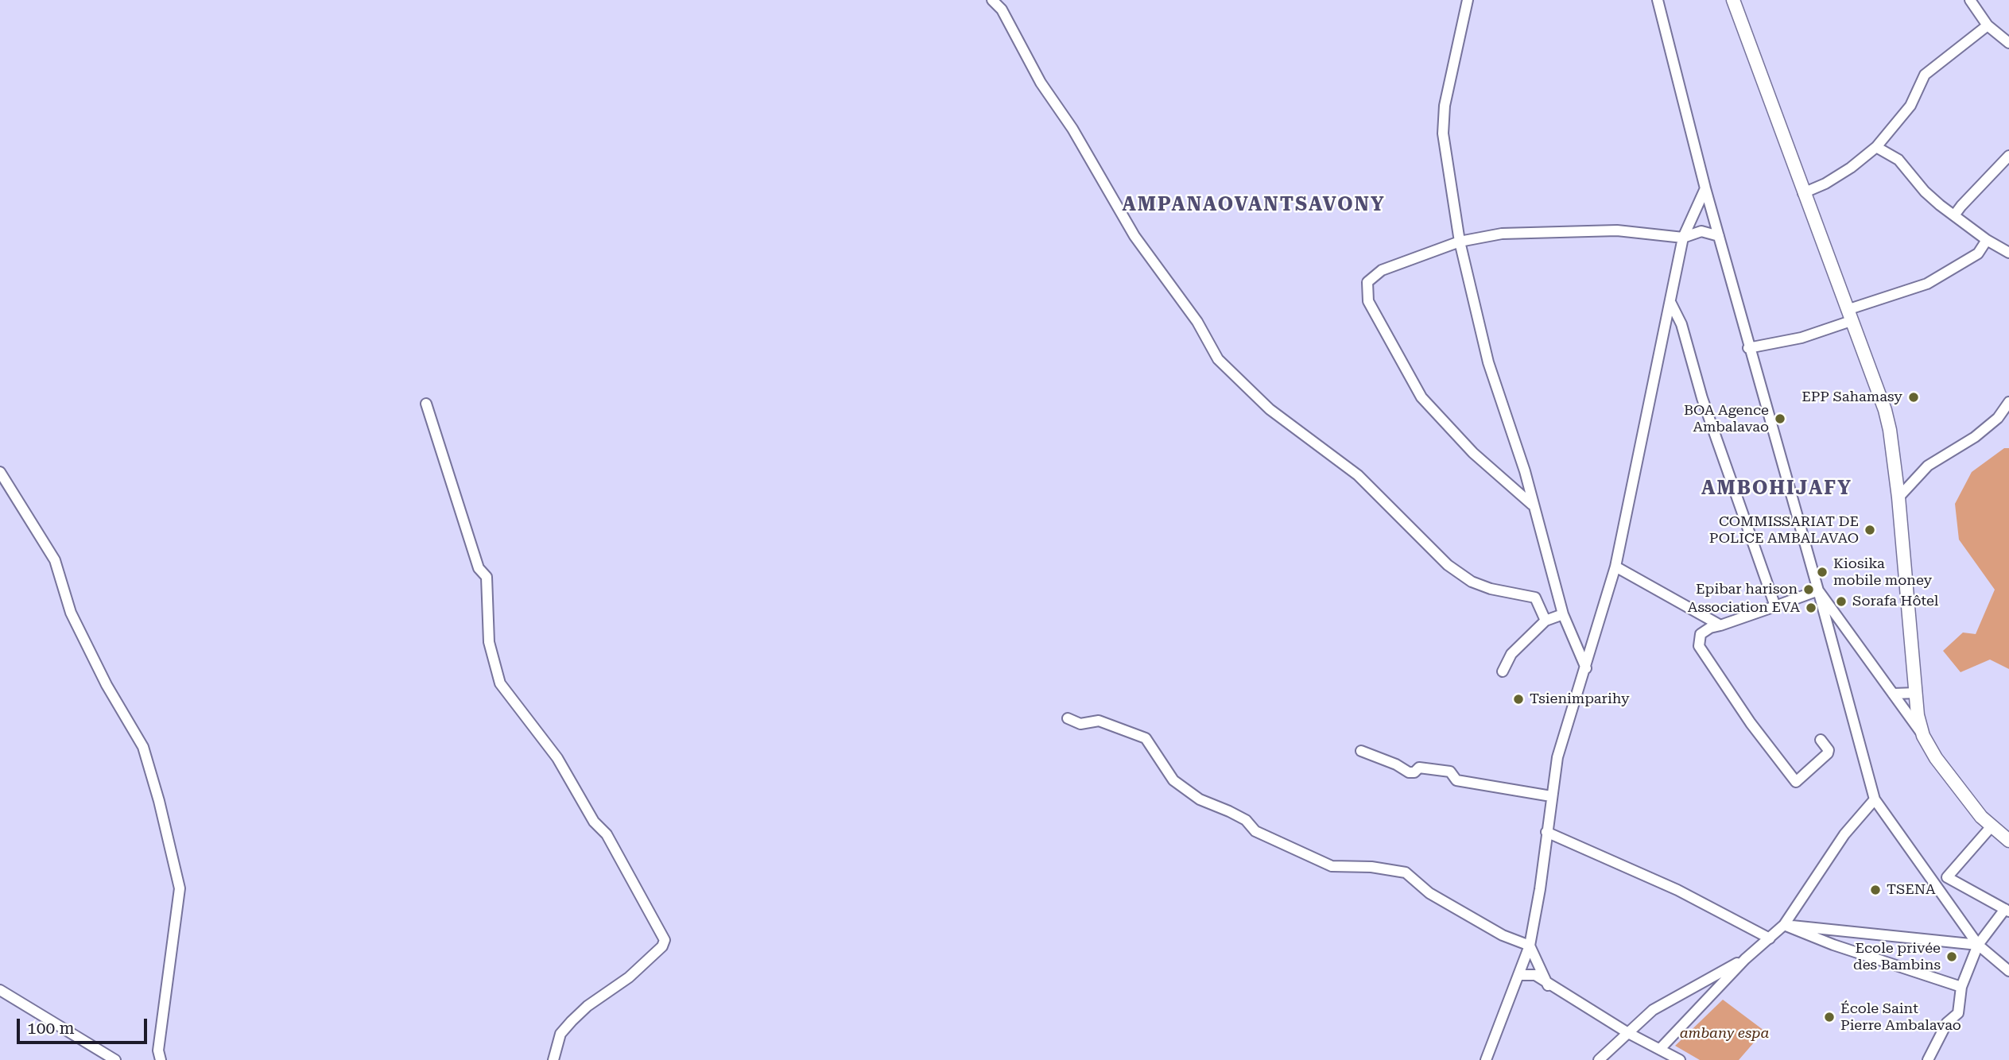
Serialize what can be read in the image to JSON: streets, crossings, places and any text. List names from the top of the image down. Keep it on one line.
{"districts":["AMPANAOVANTSAVONY","AMBOHIJAFY"],"parks":["ambany espa"],"places":["EPP Sahamasy","BOA Agence Ambalavao","COMMISSARIAT DE POLICE AMBALAVAO","Kiosika mobile money","Epibar harison","Sorafa Hôtel","Association EVA","Tsienimparihy","TSENA","Ecole privée des Bambins","École Saint Pierre Ambalavao"],"scale_bar":"100 m"}
